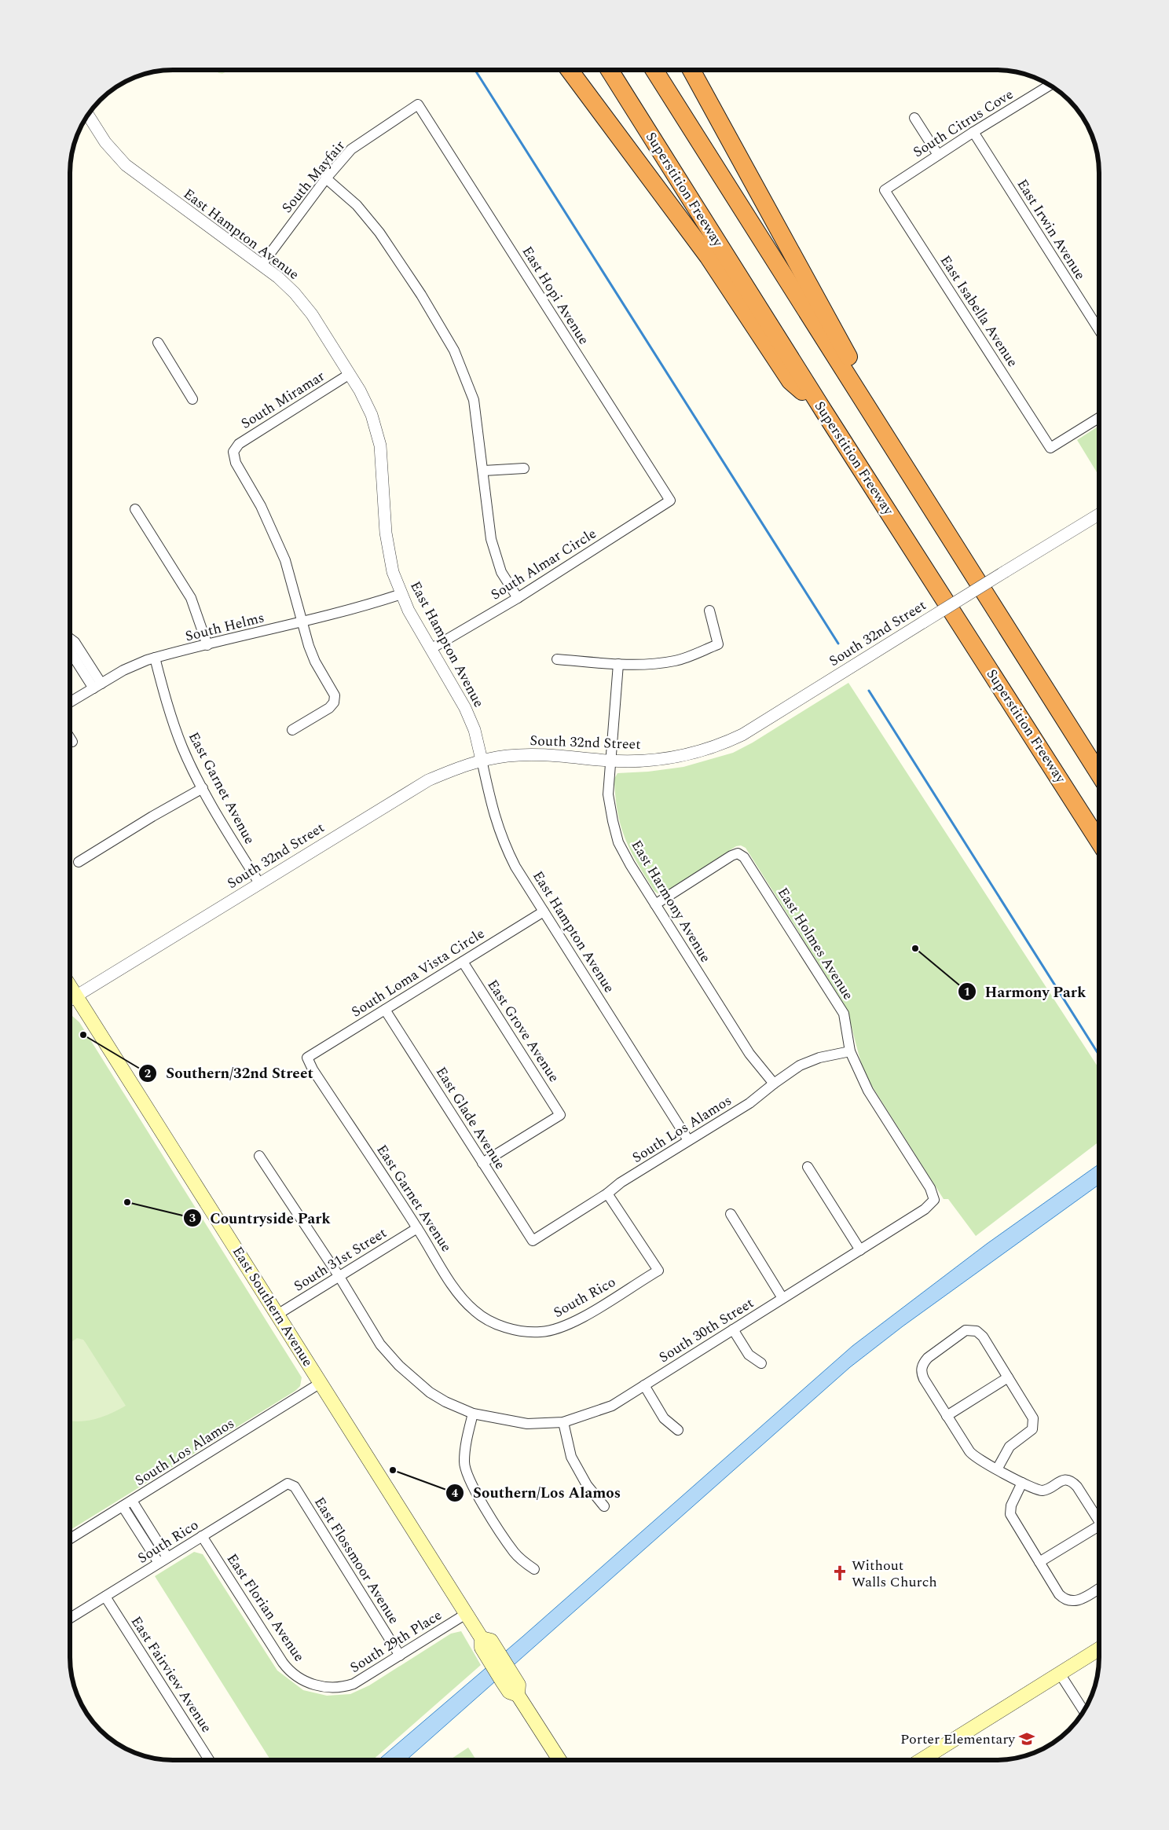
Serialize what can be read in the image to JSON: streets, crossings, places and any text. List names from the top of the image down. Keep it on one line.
{"streets":{"highway":["Superstition Freeway"],"main road":["East Southern Avenue"],"street":["South Citrus Cove","South Mayfair","East Irwin Avenue","East Hampton Avenue","East Hopi Avenue","East Isabella Avenue","South Miramar","South Almar Circle","South Helms","South 32nd Street","East Garnet Avenue","East Harmony Avenue","East Holmes Avenue","South Loma Vista Circle","East Grove Avenue","East Glade Avenue","South Los Alamos","South 31st Street","South Rico","South 30th Street","East Flossmoor Avenue","East Florian Avenue","South 29th Place","East Fairview Avenue"]},"crossings":[["South Citrus Cove","East Irwin Avenue"],["South Citrus Cove","East Isabella Avenue"],["South Mayfair","East Hampton Avenue"],["South Mayfair","East Hopi Avenue"],["East Hampton Avenue","South Miramar"],["East Hampton Avenue","South Almar Circle"],["East Hampton Avenue","South Helms"],["East Hampton Avenue","South 32nd Street"],["East Hampton Avenue","South Loma Vista Circle"],["East Hampton Avenue","South Los Alamos"],["East Hopi Avenue","South Almar Circle"],["South Miramar","South Helms"],["South Helms","East Garnet Avenue"],["South 32nd Street","East Garnet Avenue"],["South 32nd Street","East Harmony Avenue"],["South 32nd Street","East Southern Avenue"],["East Garnet Avenue","South Loma Vista Circle"],["East Garnet Avenue","South 31st Street"],["East Garnet Avenue","South Rico"],["East Harmony Avenue","East Holmes Avenue"],["East Harmony Avenue","South Los Alamos"],["East Holmes Avenue","South Los Alamos"],["East Holmes Avenue","South 30th Street"],["South Loma Vista Circle","East Grove Avenue"],["South Loma Vista Circle","East Glade Avenue"],["East Grove Avenue","East Glade Avenue"],["East Glade Avenue","South Los Alamos"],["South Los Alamos","South Rico"],["South Los Alamos","East Southern Avenue"],["South 31st Street","East Southern Avenue"],["South 31st Street","South 30th Street"],["South Rico","East Flossmoor Avenue"],["South Rico","East Florian Avenue"],["South Rico","East Fairview Avenue"],["East Southern Avenue","South 29th Place"],["East Flossmoor Avenue","South 29th Place"],["East Florian Avenue","South 29th Place"]],"places":{"other":["Harmony Park","Southern/32nd Street","Countryside Park","Southern/Los Alamos"],"church":["Without Walls Church"],"school or university":["Porter Elementary"]}}
